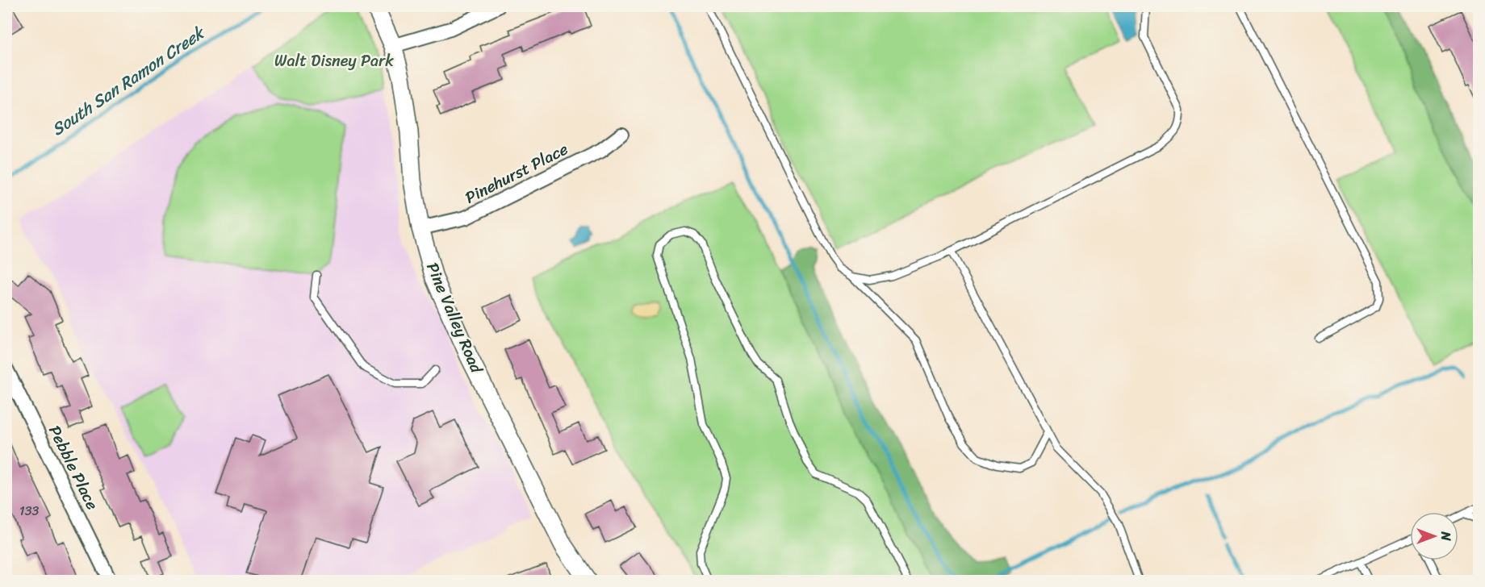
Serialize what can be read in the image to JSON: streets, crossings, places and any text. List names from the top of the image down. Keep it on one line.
{"streets":{"street":["Pinehurst Place","Pine Valley Road","Pebble Place"]},"crossings":[["Pinehurst Place","Pine Valley Road"]],"water":["South San Ramon Creek"],"parks":["Walt Disney Park"],"house_numbers":["133"],"north":"right"}
